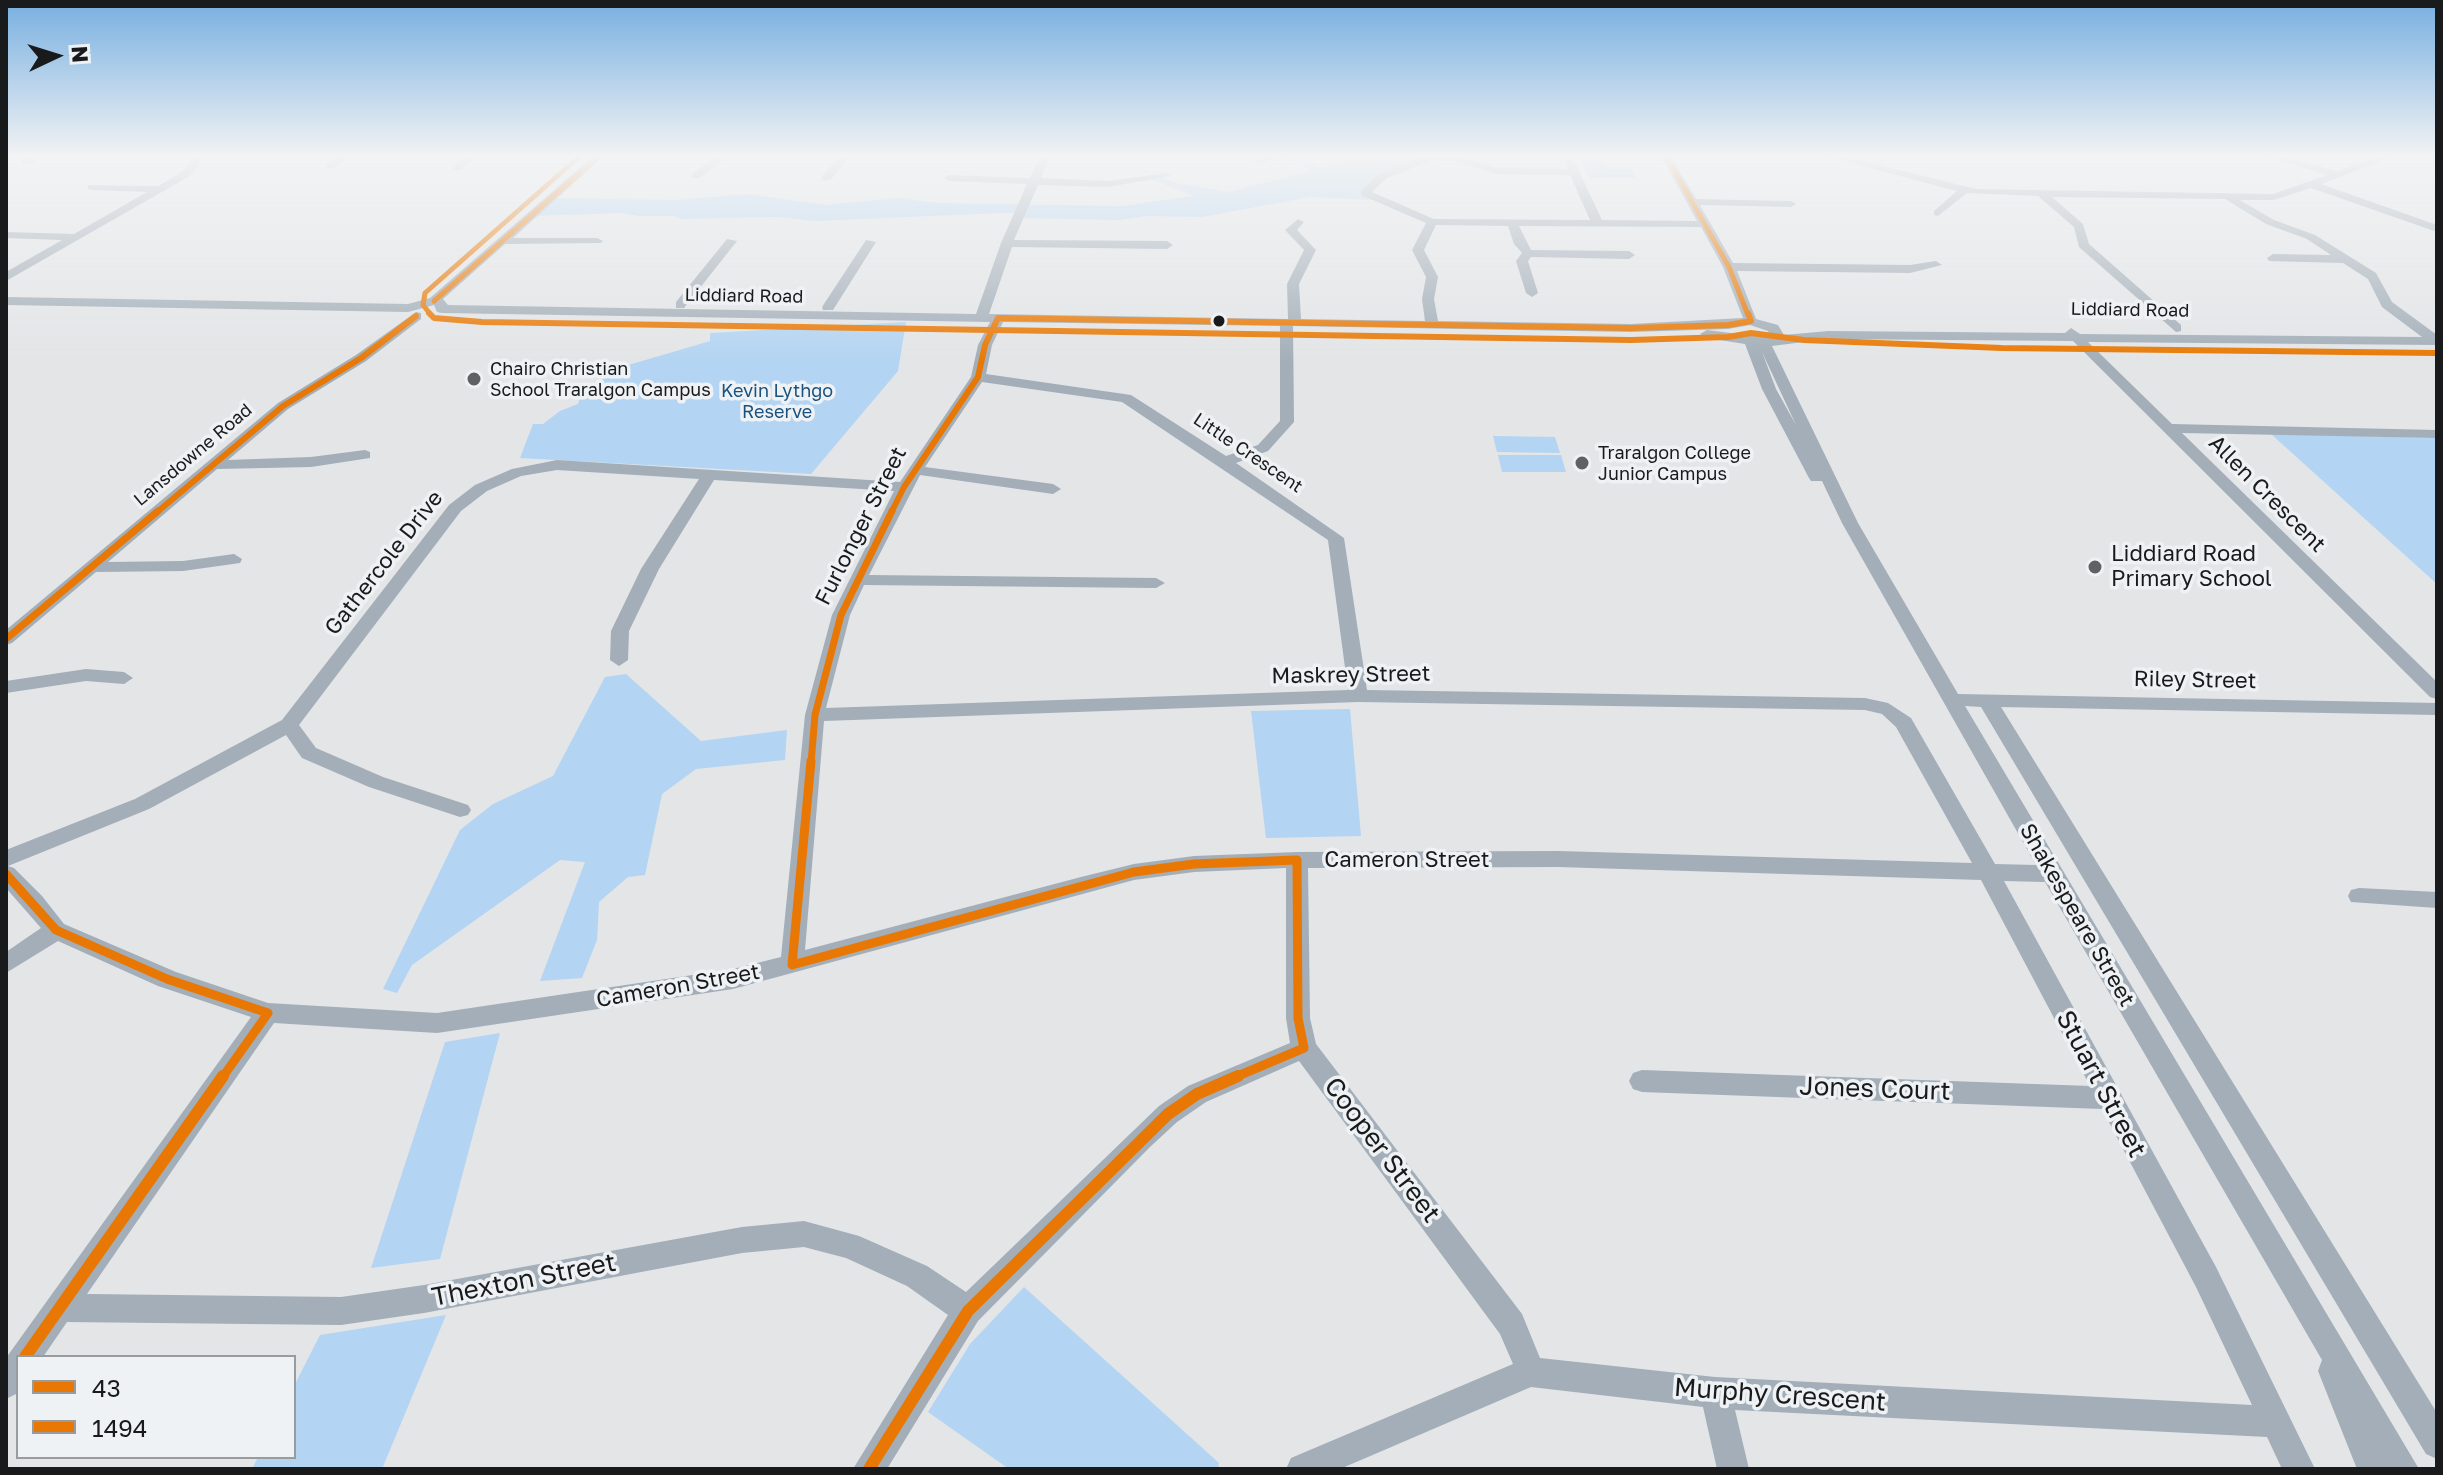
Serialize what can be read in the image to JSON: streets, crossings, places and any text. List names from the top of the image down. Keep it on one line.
{"streets":{"street":["Liddiard Road","Little Crescent","Lansdowne Road","Allen Crescent","Furlonger Street","Gathercole Drive","Maskrey Street","Riley Street","Cameron Street","Shakespeare Street","Stuart Street","Jones Court","Cooper Street","Thexton Street","Murphy Crescent"]},"crossings":[["Liddiard Road","Allen Crescent"],["Liddiard Road","Furlonger Street"],["Liddiard Road","Shakespeare Street"],["Little Crescent","Furlonger Street"],["Little Crescent","Maskrey Street"],["Furlonger Street","Gathercole Drive"],["Furlonger Street","Maskrey Street"],["Furlonger Street","Cameron Street"],["Maskrey Street","Stuart Street"],["Riley Street","Shakespeare Street"],["Cameron Street","Shakespeare Street"],["Cameron Street","Stuart Street"],["Cameron Street","Cooper Street"],["Stuart Street","Jones Court"],["Stuart Street","Murphy Crescent"],["Cooper Street","Murphy Crescent"]],"parks":["Kevin Lythgo Reserve"],"places":["Chairo Christian School Traralgon Campus","Traralgon College Junior Campus","Liddiard Road Primary School"],"lines":["transit line 43","transit line 1494"],"legend":["43","1494"],"north":"right"}
